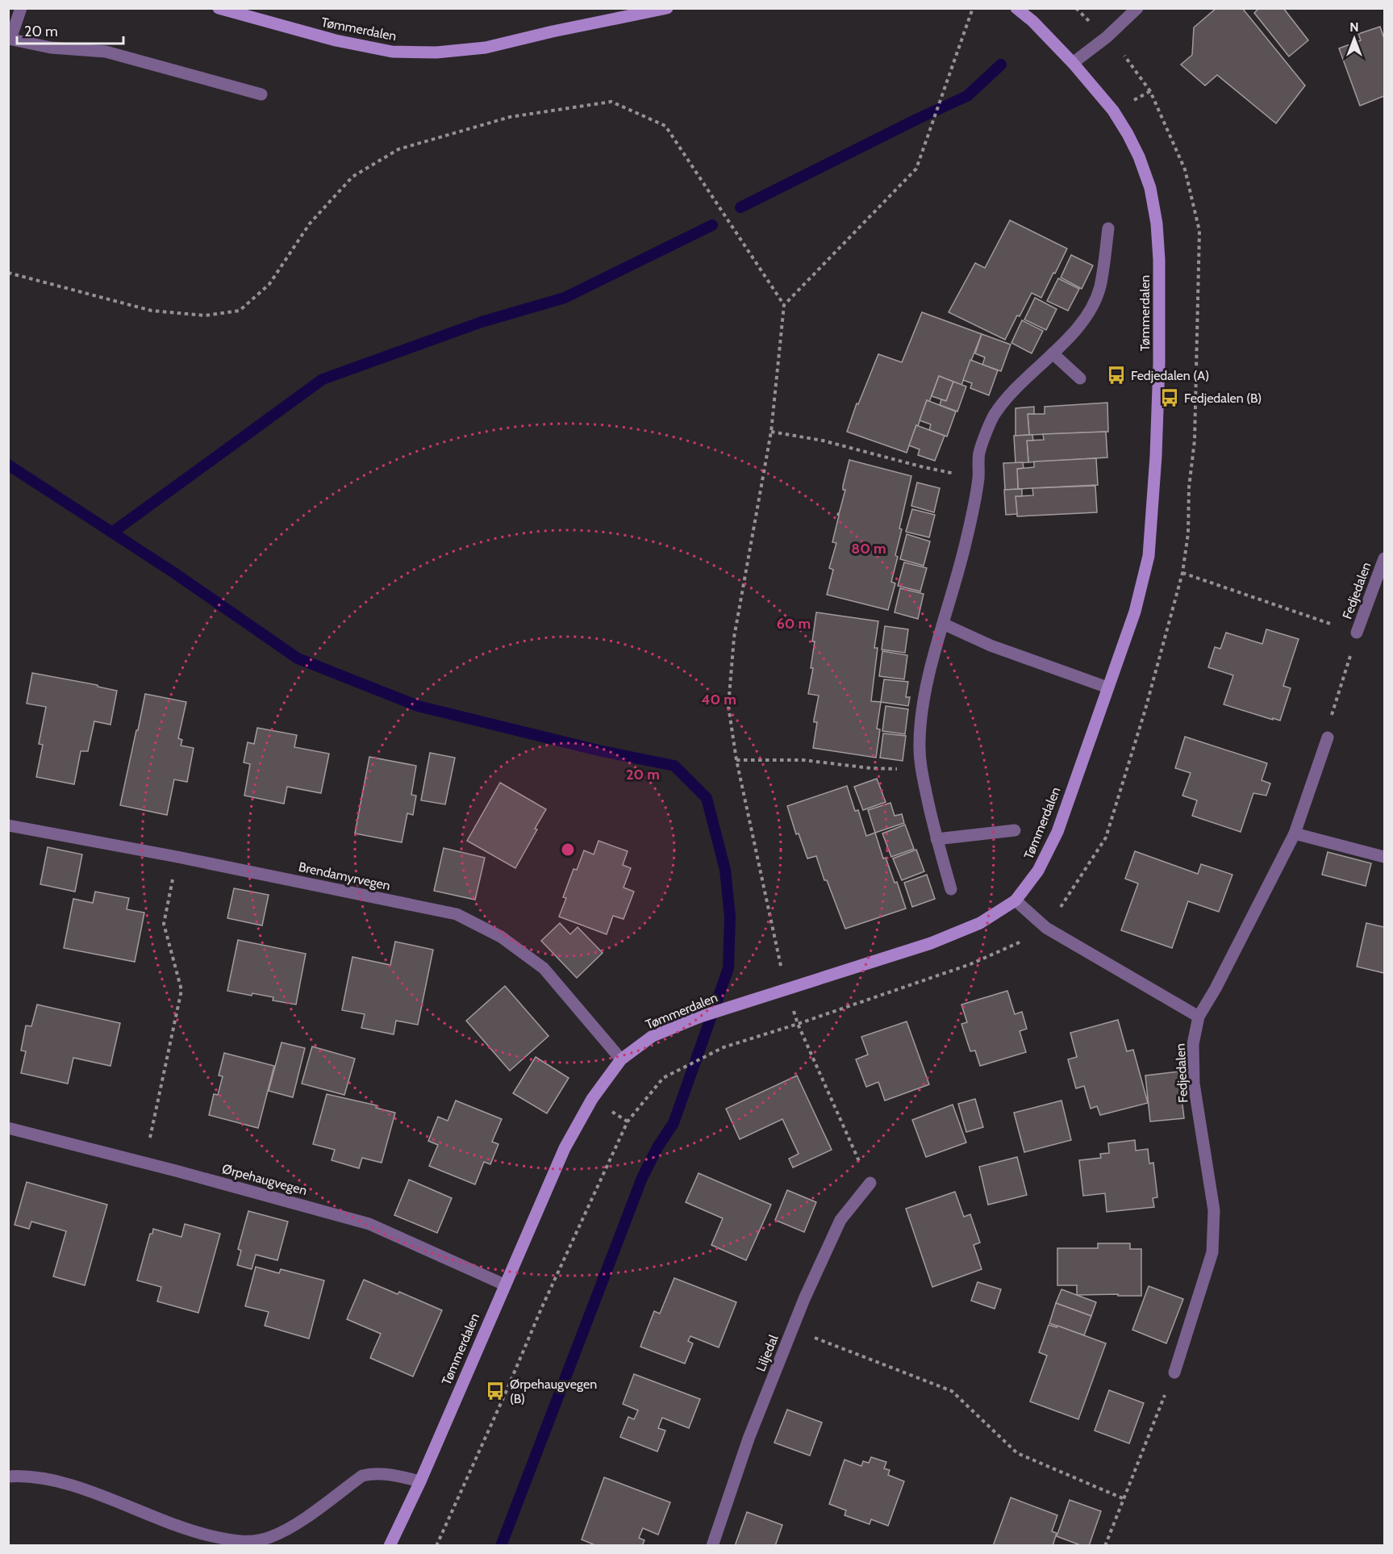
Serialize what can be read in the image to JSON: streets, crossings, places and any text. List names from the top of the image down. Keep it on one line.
{"streets":{"street":["Tømmerdalen","Fedjedalen","Brendamyrvegen","Ørpehaugvegen","Liljedal"]},"crossings":[["Tømmerdalen","Brendamyrvegen"],["Tømmerdalen","Ørpehaugvegen"]],"places":{"bus stop":["Fedjedalen (A)","Fedjedalen (B)","Ørpehaugvegen (B)"]},"scale_bar":"20 m","north":"top","rings":["80 m","60 m","40 m","20 m"]}
